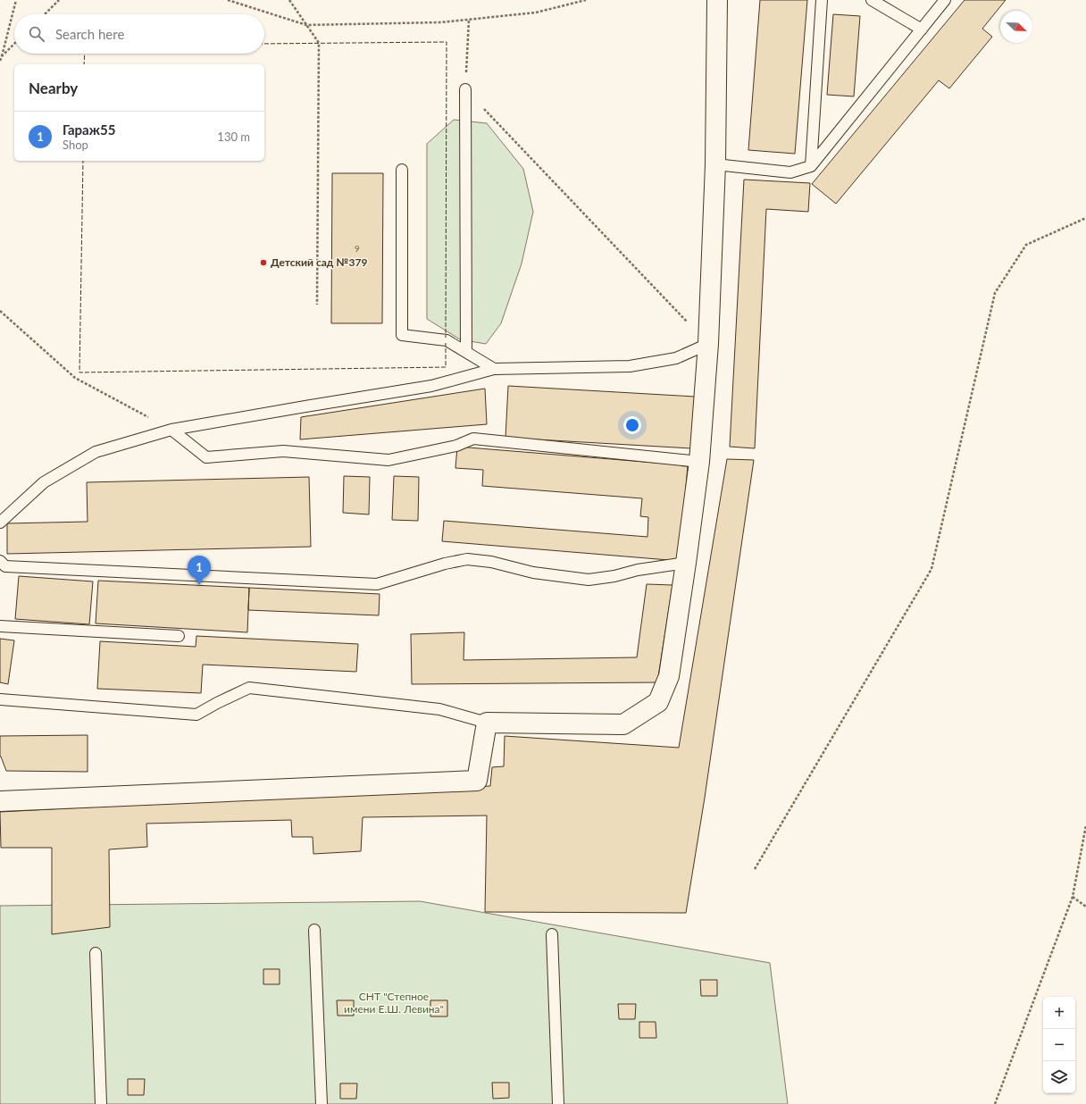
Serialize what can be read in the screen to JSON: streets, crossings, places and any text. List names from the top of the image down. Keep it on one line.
{"parks":["СНТ \"Степное имени Е.Ш. Левина\""],"places":["Детский сад №379"],"house_numbers":["9"],"north":"bottom right","page":{"search":"Search here","heading":"Nearby","list":[{"mark":"1","name":"Гараж55","note":"Shop","value":"130 m"}],"pins":"1","map_buttons":["+","−"]}}
